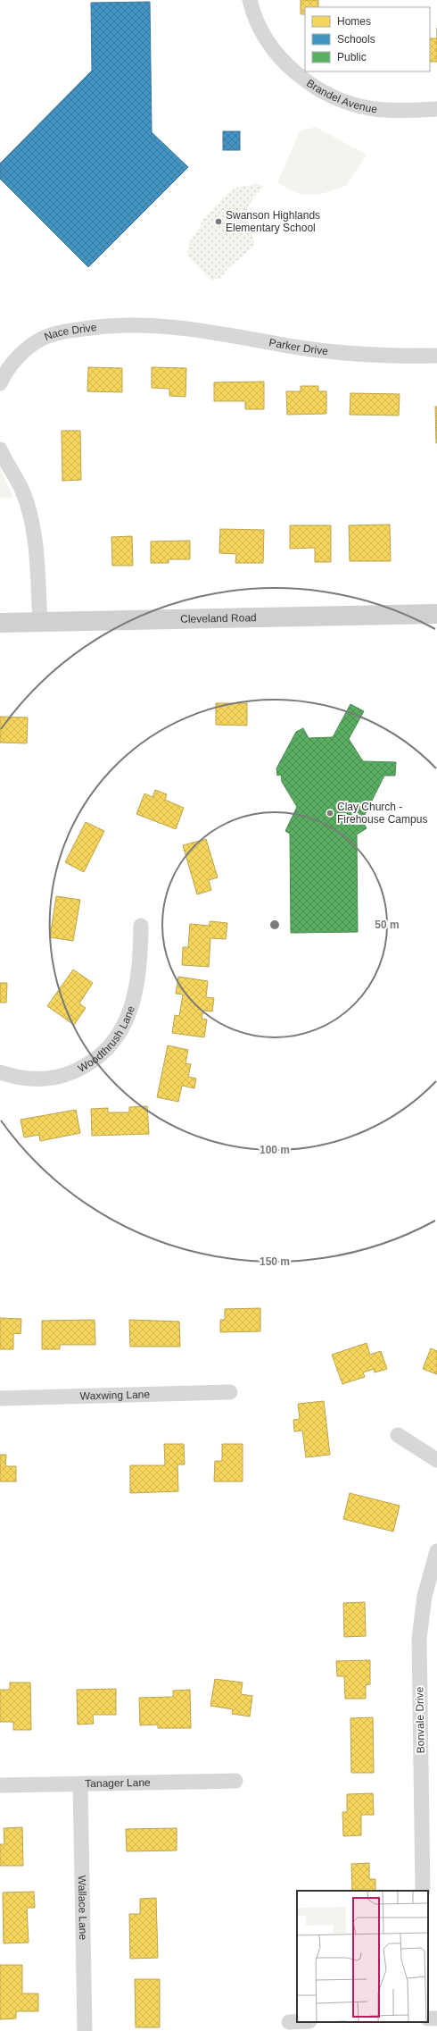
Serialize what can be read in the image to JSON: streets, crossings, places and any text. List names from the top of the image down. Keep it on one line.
{"streets":{"main road":["Cleveland Road"],"street":["Brandel Avenue","Nace Drive","Parker Drive","Woodthrush Lane","Waxwing Lane","Bonvale Drive","Tanager Lane","Wallace Lane"]},"crossings":[["Nace Drive","Parker Drive"],["Tanager Lane","Wallace Lane"]],"places":["Swanson Highlands Elementary School","Clay Church - Firehouse Campus"],"legend":["Homes","Schools","Public"],"rings":["50 m","100 m","150 m"]}
